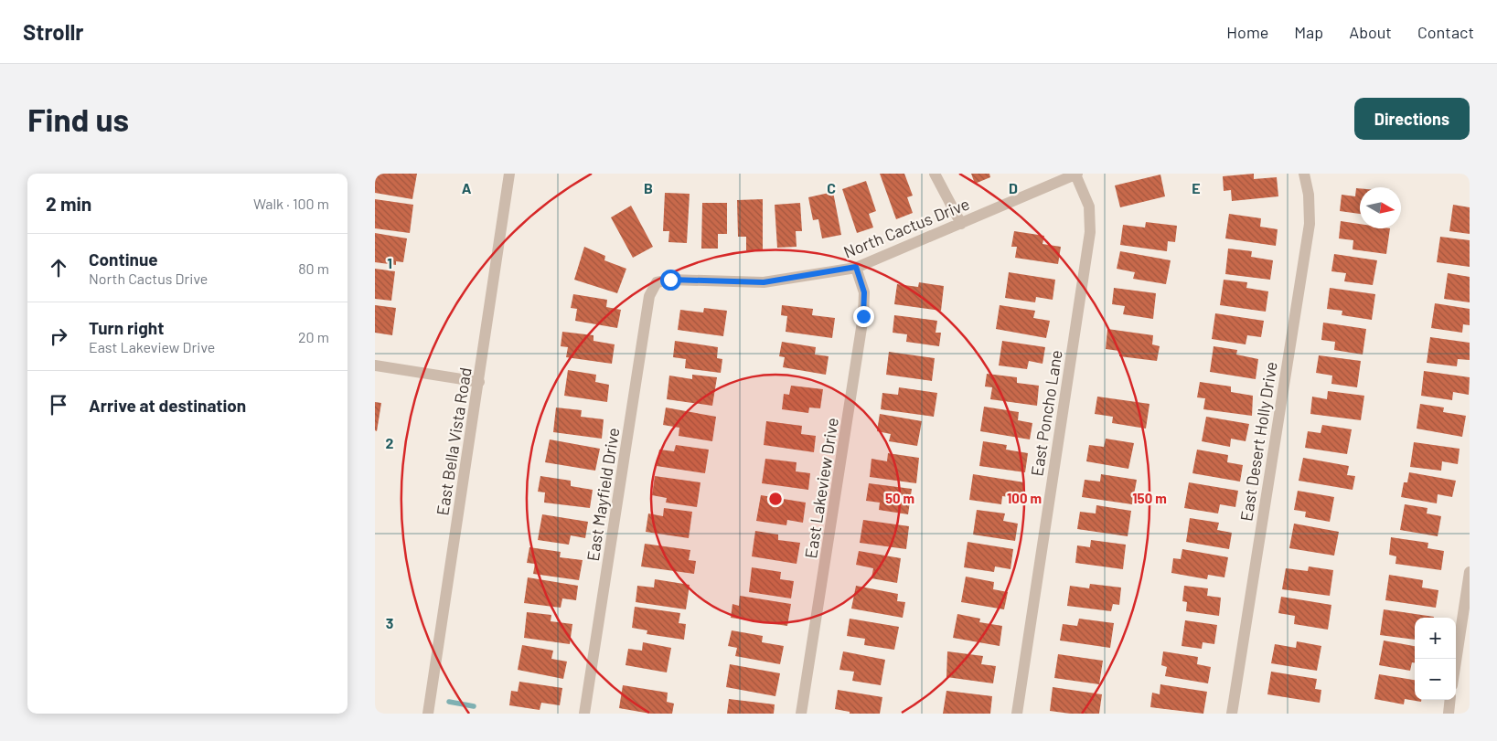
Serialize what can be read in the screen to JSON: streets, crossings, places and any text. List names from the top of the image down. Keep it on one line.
{"streets":{"street":["North Cactus Drive","East Poncho Lane","East Bella Vista Road","East Desert Holly Drive","East Lakeview Drive","East Mayfield Drive"]},"crossings":[["North Cactus Drive","East Poncho Lane"],["North Cactus Drive","East Lakeview Drive"],["North Cactus Drive","East Mayfield Drive"]],"north":"right","page":{"header":"Strollr","nav":["Home","Map","About","Contact"],"buttons":"Directions","title":"Find us","heading":["2 min","Walk · 100 m"],"list":[["Continue","North Cactus Drive","80 m"],["Turn right","East Lakeview Drive","20 m"],"Arrive at destination"],"map_buttons":["+","−"]},"grid":{"columns":["A","B","C","D","E"],"rows":["1","2","3"]},"rings":["50 m","100 m","150 m"]}
